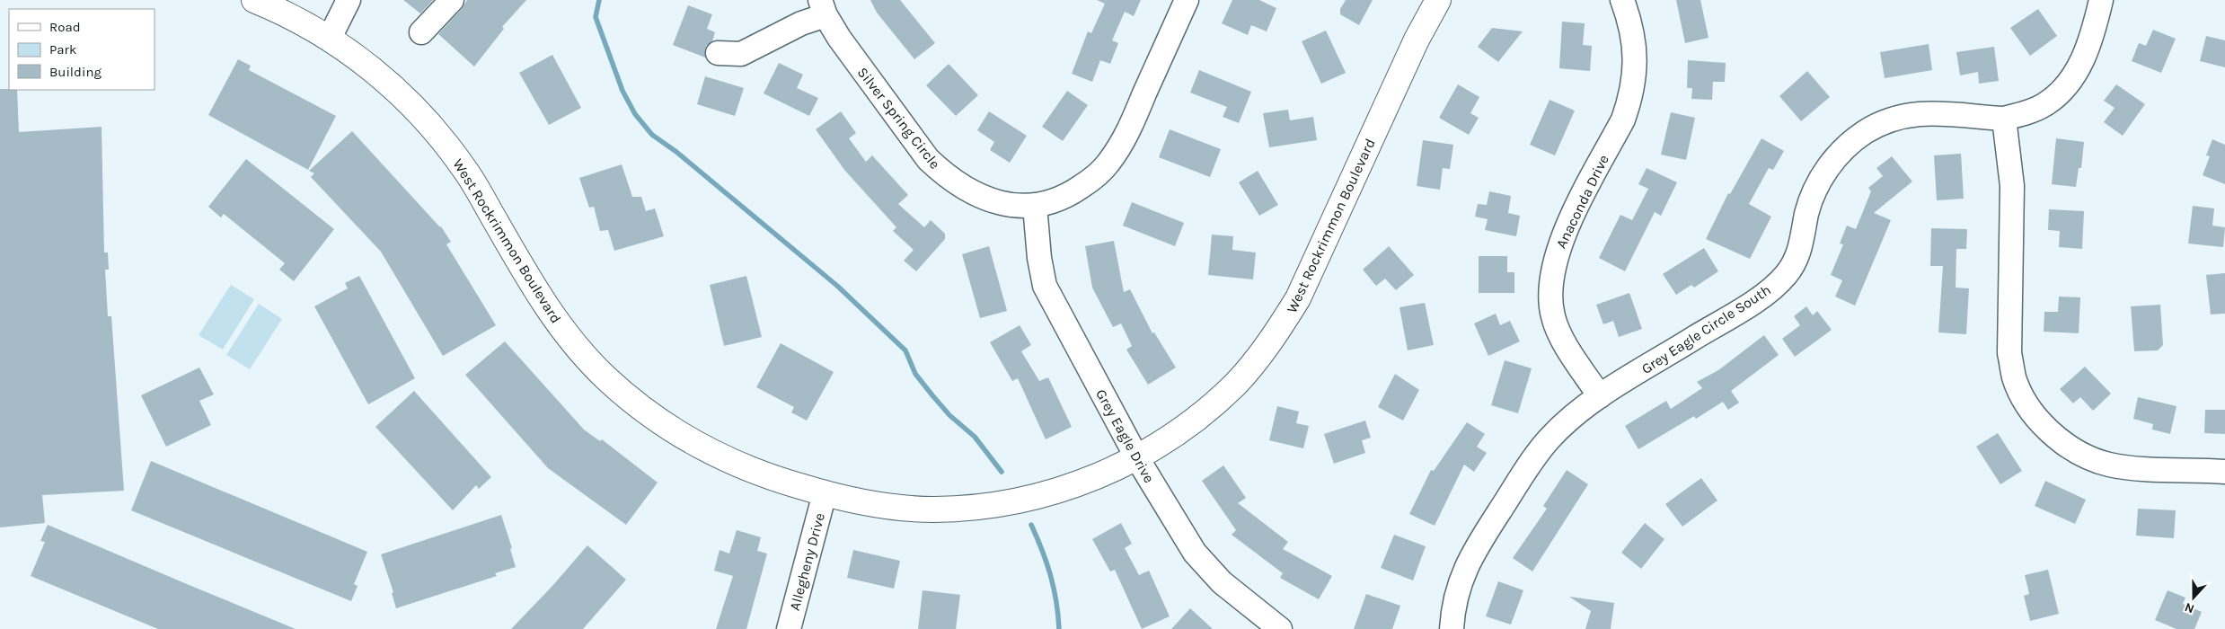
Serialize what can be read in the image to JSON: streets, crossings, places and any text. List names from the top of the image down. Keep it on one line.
{"streets":{"main road":["West Rockrimmon Boulevard"],"street":["Silver Spring Circle","Anaconda Drive","Grey Eagle Circle South","Grey Eagle Drive","Allegheny Drive"]},"crossings":[["Silver Spring Circle","Grey Eagle Drive"],["Anaconda Drive","Grey Eagle Circle South"],["West Rockrimmon Boulevard","Grey Eagle Drive"],["West Rockrimmon Boulevard","Allegheny Drive"]],"legend":["Road","Park","Building"],"north":"bottom"}
